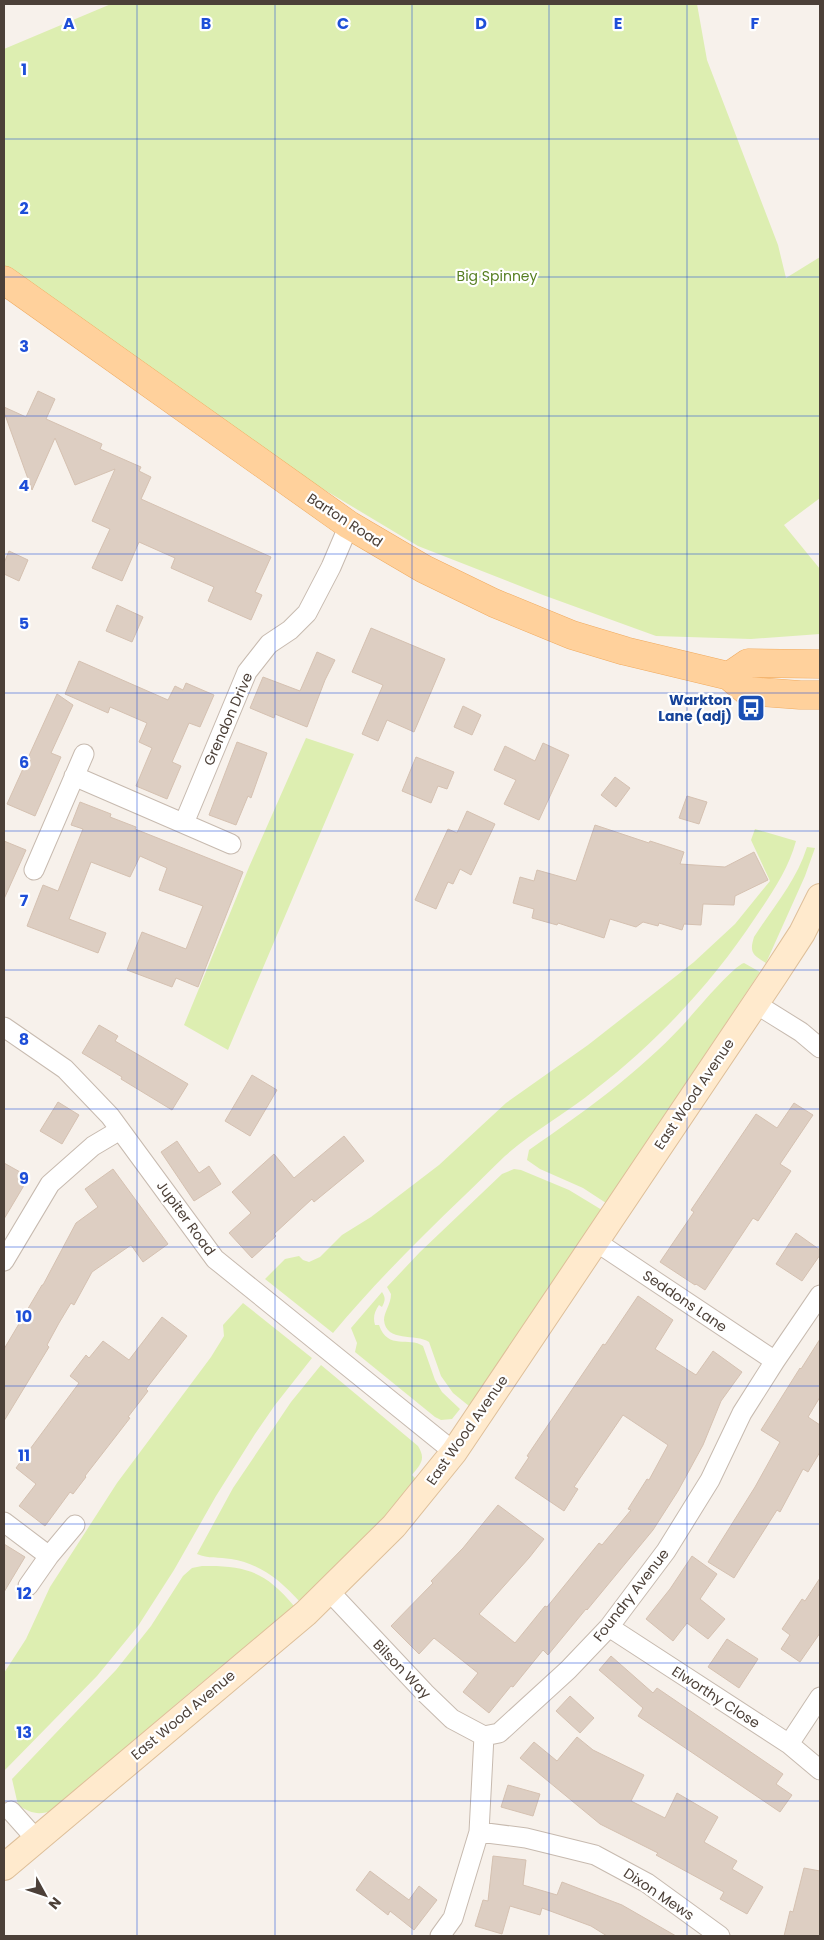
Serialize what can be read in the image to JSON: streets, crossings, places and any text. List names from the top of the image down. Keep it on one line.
{"streets":{"main road":["Barton Road"],"street":["Grendon Drive","East Wood Avenue","Jupiter Road","Seddons Lane","Foundry Avenue","Bilson Way","Elworthy Close","Dixon Mews"]},"crossings":[["Barton Road","Grendon Drive"],["East Wood Avenue","Jupiter Road"],["East Wood Avenue","Seddons Lane"],["East Wood Avenue","Bilson Way"],["Seddons Lane","Foundry Avenue"],["Foundry Avenue","Bilson Way"],["Foundry Avenue","Elworthy Close"]],"parks":["Big Spinney"],"places":{"bus stop":["Warkton Lane (adj)"]},"north":"bottom right","grid":{"columns":["A","B","C","D","E","F"],"rows":["1","2","3","4","5","6","7","8","9","10","11","12","13"]}}
